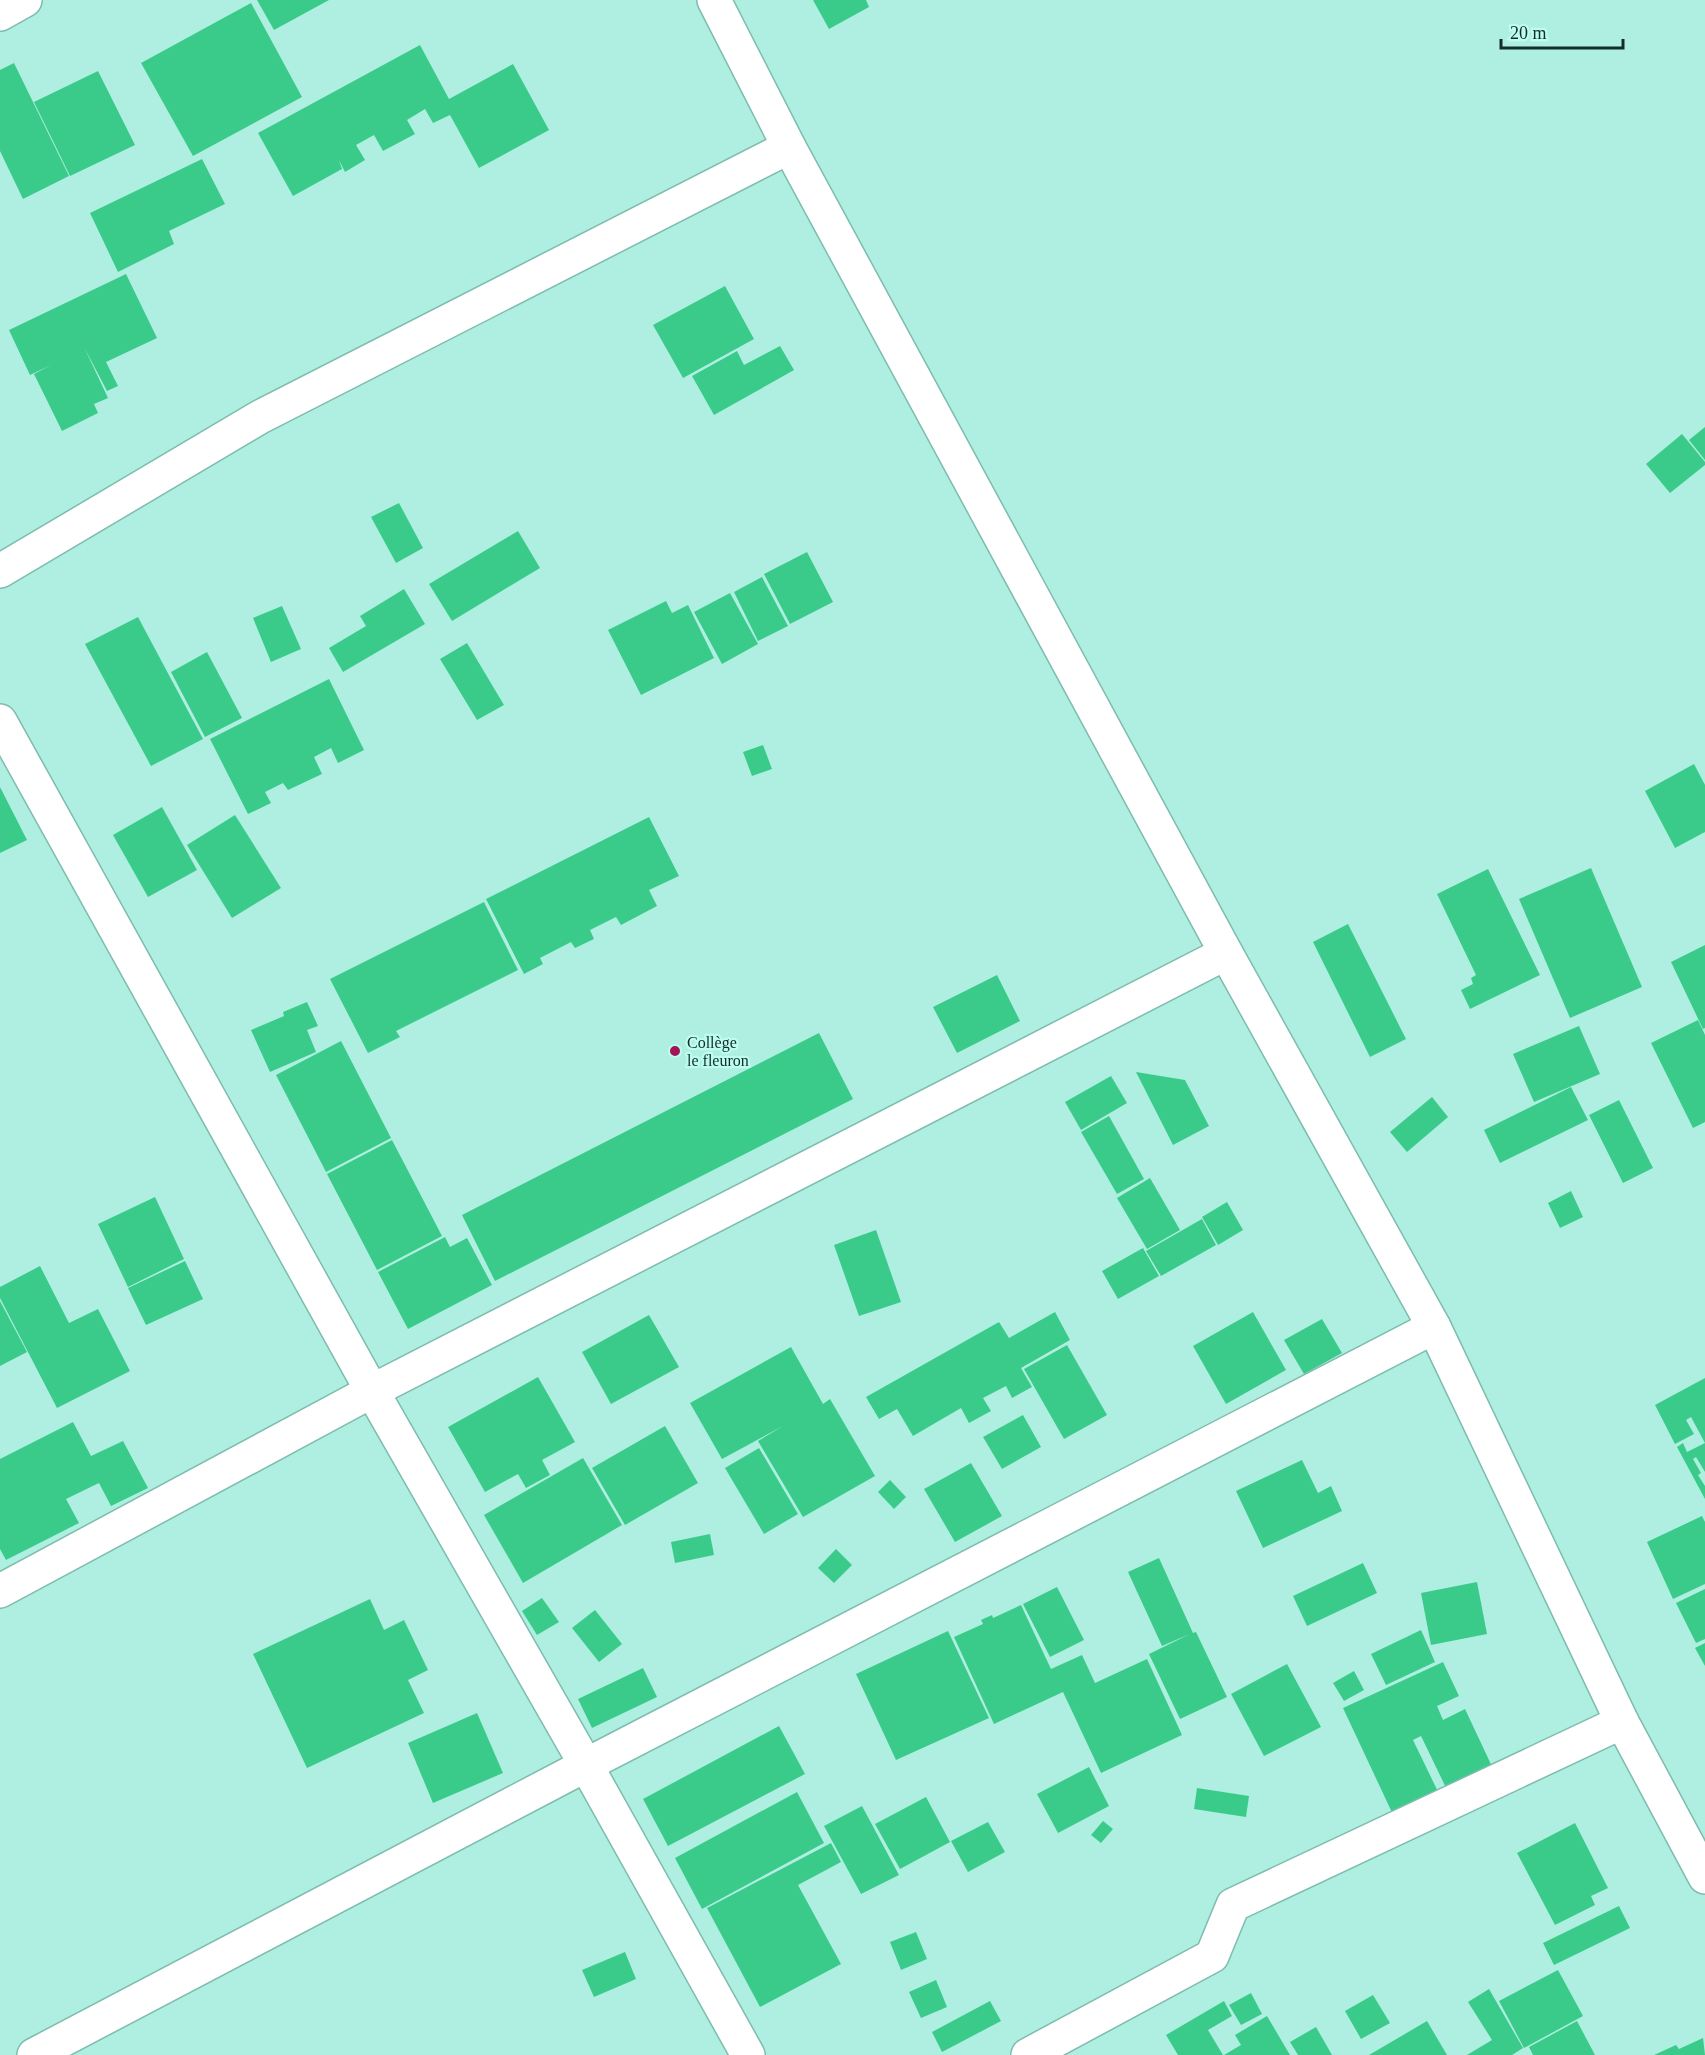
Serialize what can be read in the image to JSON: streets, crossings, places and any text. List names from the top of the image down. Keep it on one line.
{"places":["Collège le fleuron"],"scale_bar":"20 m"}
